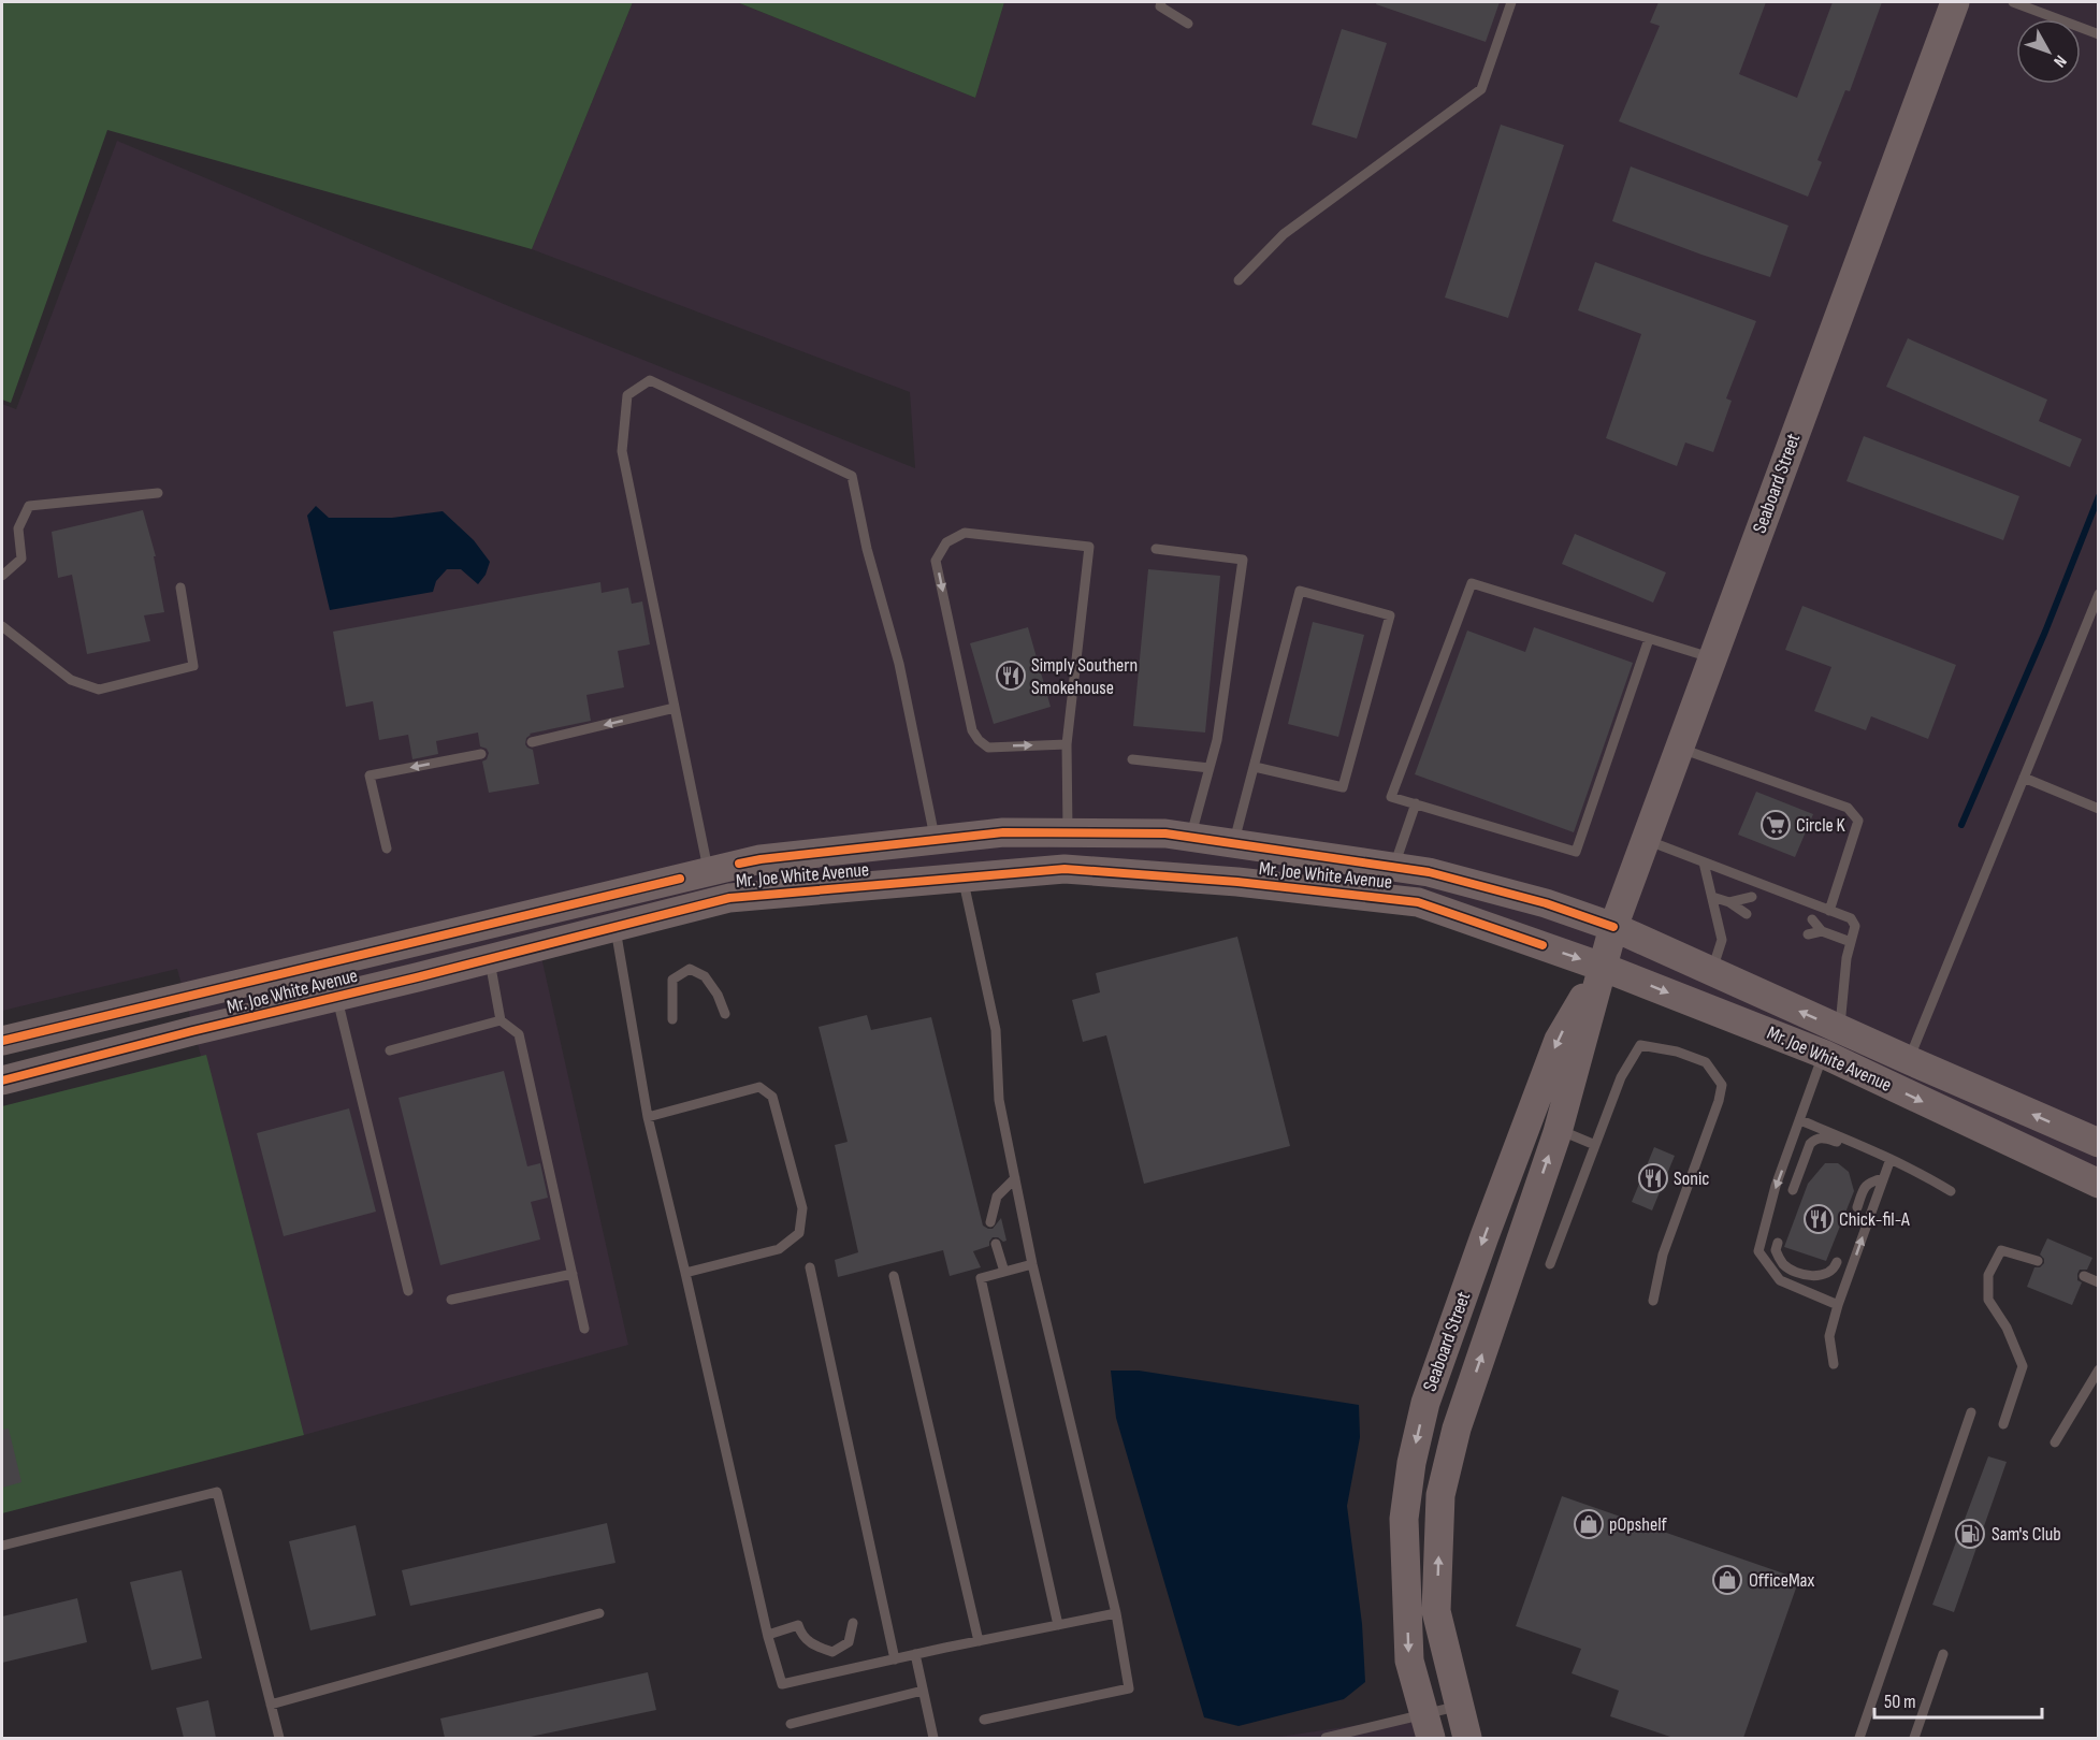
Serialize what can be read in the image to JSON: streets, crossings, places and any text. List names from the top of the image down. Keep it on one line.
{"streets":{"main road":["Seaboard Street","Mr. Joe White Avenue"]},"crossings":[["Seaboard Street","Mr. Joe White Avenue"]],"places":{"restaurant":["Simply Southern Smokehouse","Sonic","Chick-fil-A"],"supermarket":["Circle K"],"shop":["pOpshelf","OfficeMax"],"fuel station":["Sam's Club"]},"scale_bar":"50 m","north":"bottom right"}
